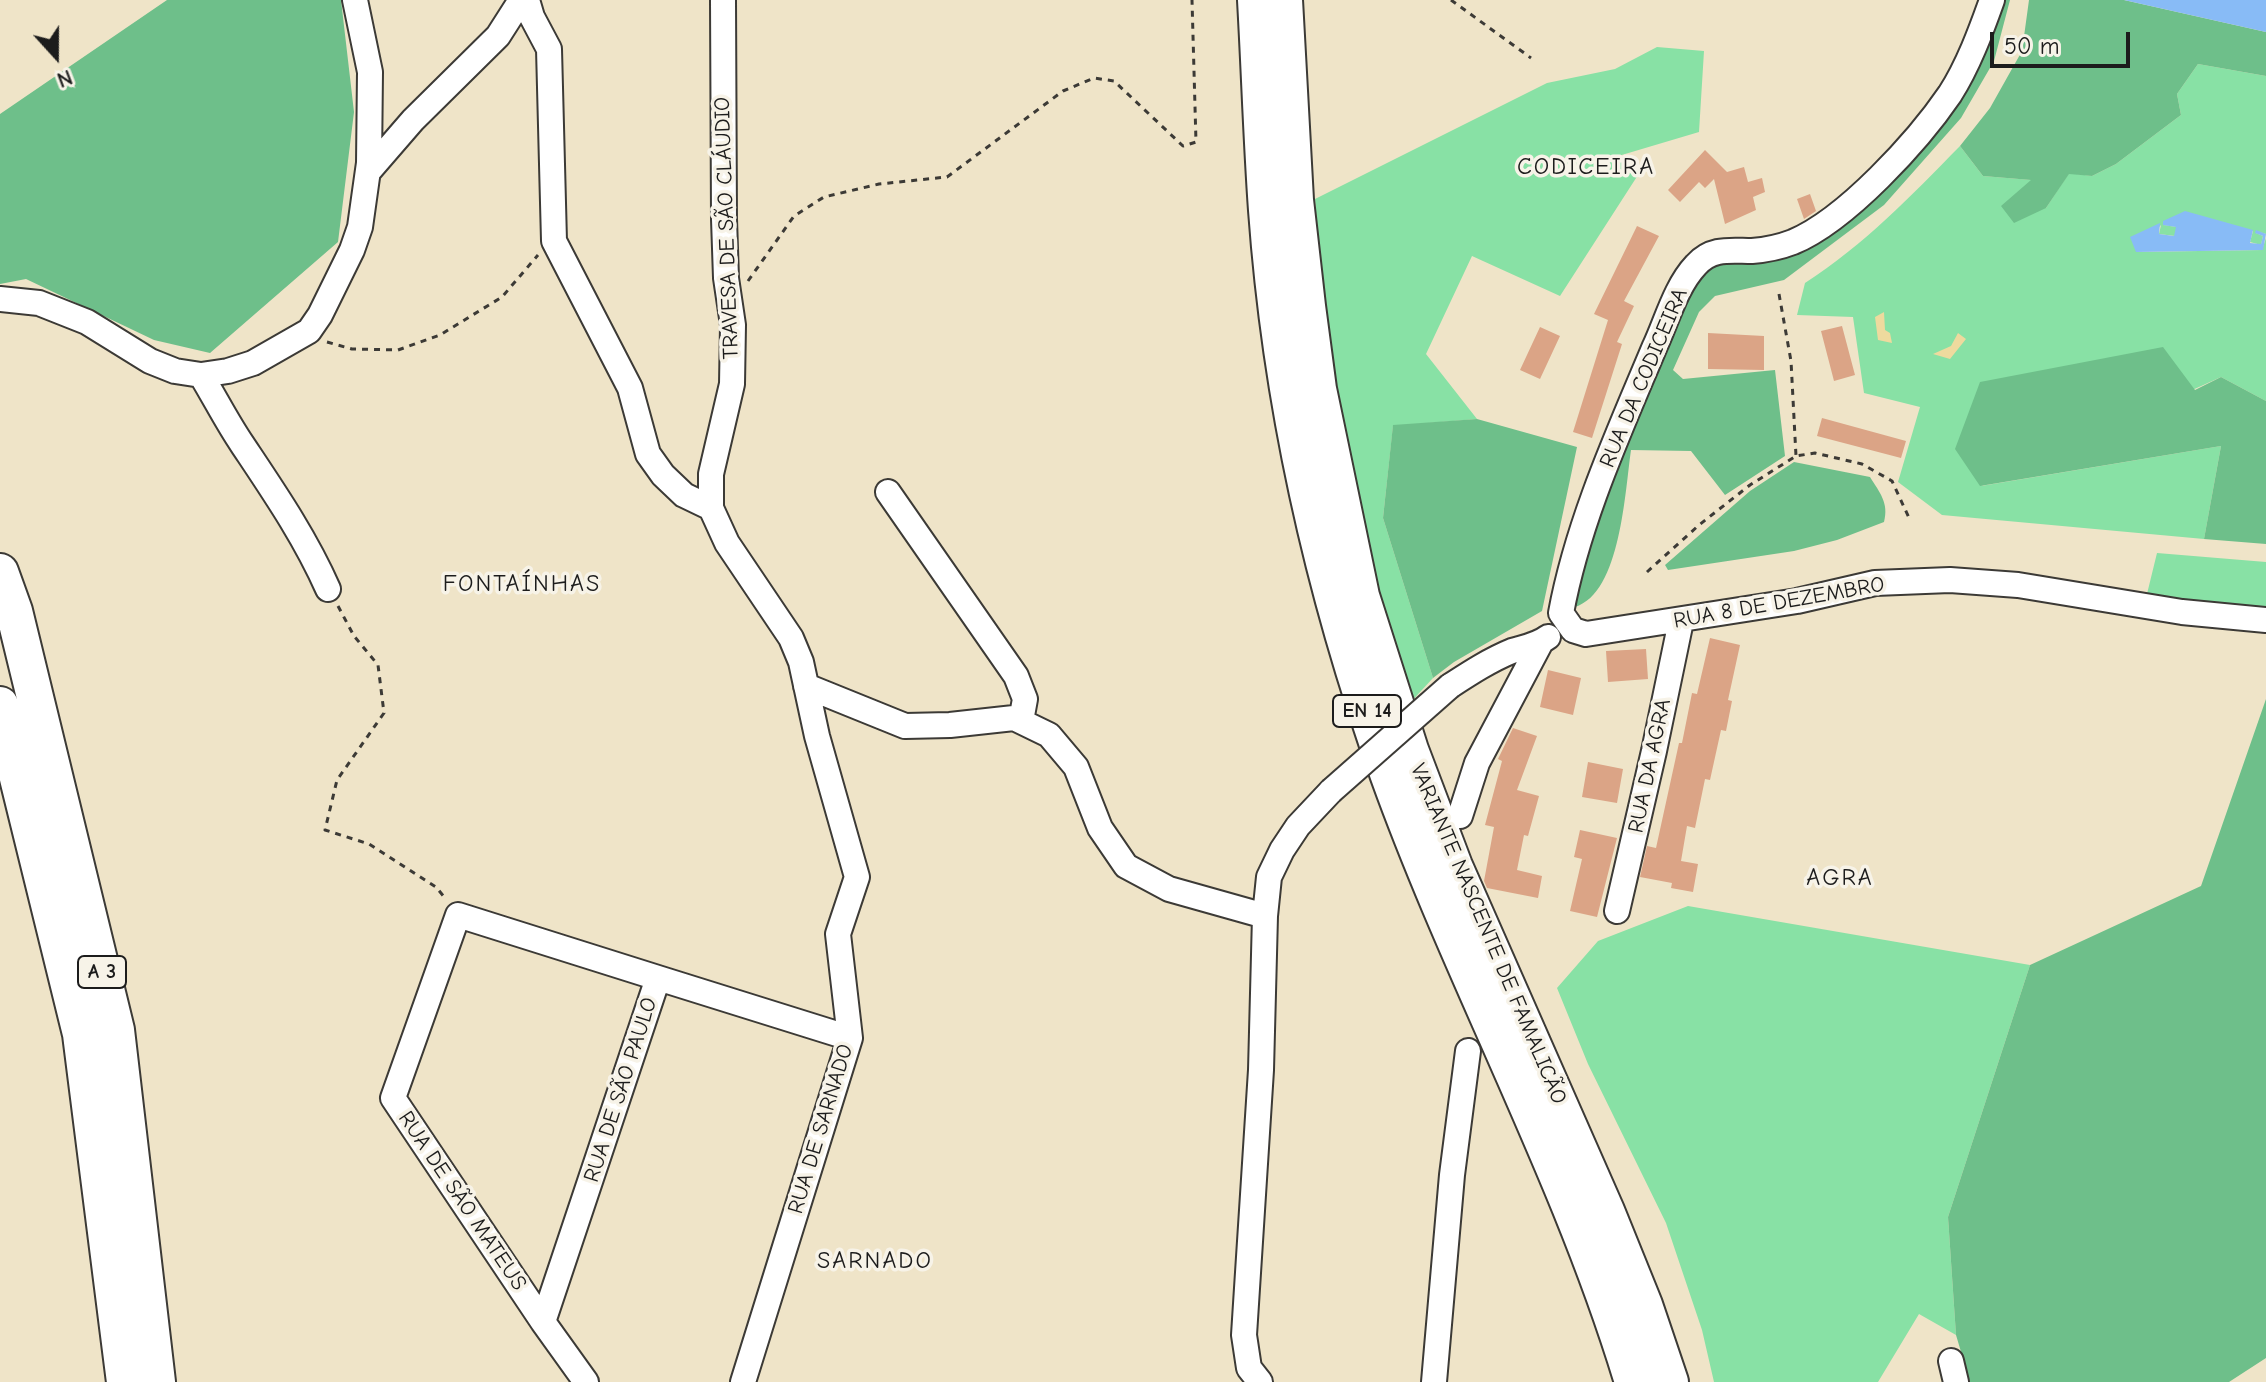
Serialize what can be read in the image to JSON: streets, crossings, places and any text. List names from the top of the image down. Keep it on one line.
{"streets":{"highway":["EN 14","VARIANTE NASCENTE DE FAMALICÃO","A 3"],"street":["TRAVESA DE SÃO CLÁUDIO","RUA DA CODICEIRA","RUA 8 DE DEZEMBRO","RUA DA AGRA","RUA DE SÃO PAULO","RUA DE SARNADO","RUA DE SÃO MATEUS"]},"crossings":[["TRAVESA DE SÃO CLÁUDIO","RUA DE SARNADO"],["RUA DA CODICEIRA","RUA 8 DE DEZEMBRO"],["RUA 8 DE DEZEMBRO","RUA DA AGRA"],["RUA DE SÃO PAULO","RUA DE SARNADO"],["RUA DE SÃO PAULO","RUA DE SÃO MATEUS"]],"districts":["CODICEIRA","FONTAÍNHAS","AGRA","SARNADO"],"scale_bar":"50 m","north":"bottom"}
